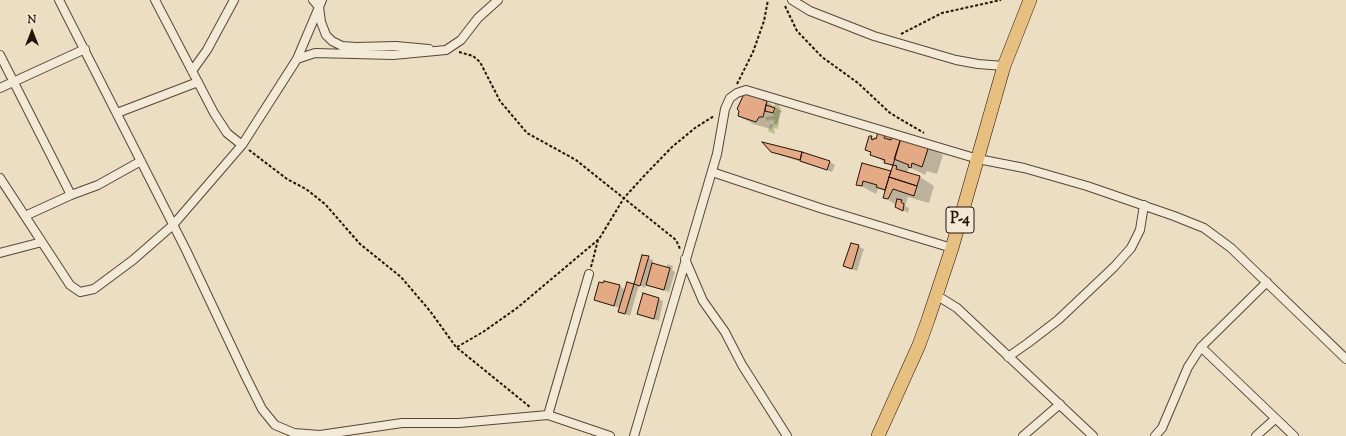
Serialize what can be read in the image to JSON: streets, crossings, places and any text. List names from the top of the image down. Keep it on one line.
{"streets":{"highway":["P-4"]},"north":"top"}
